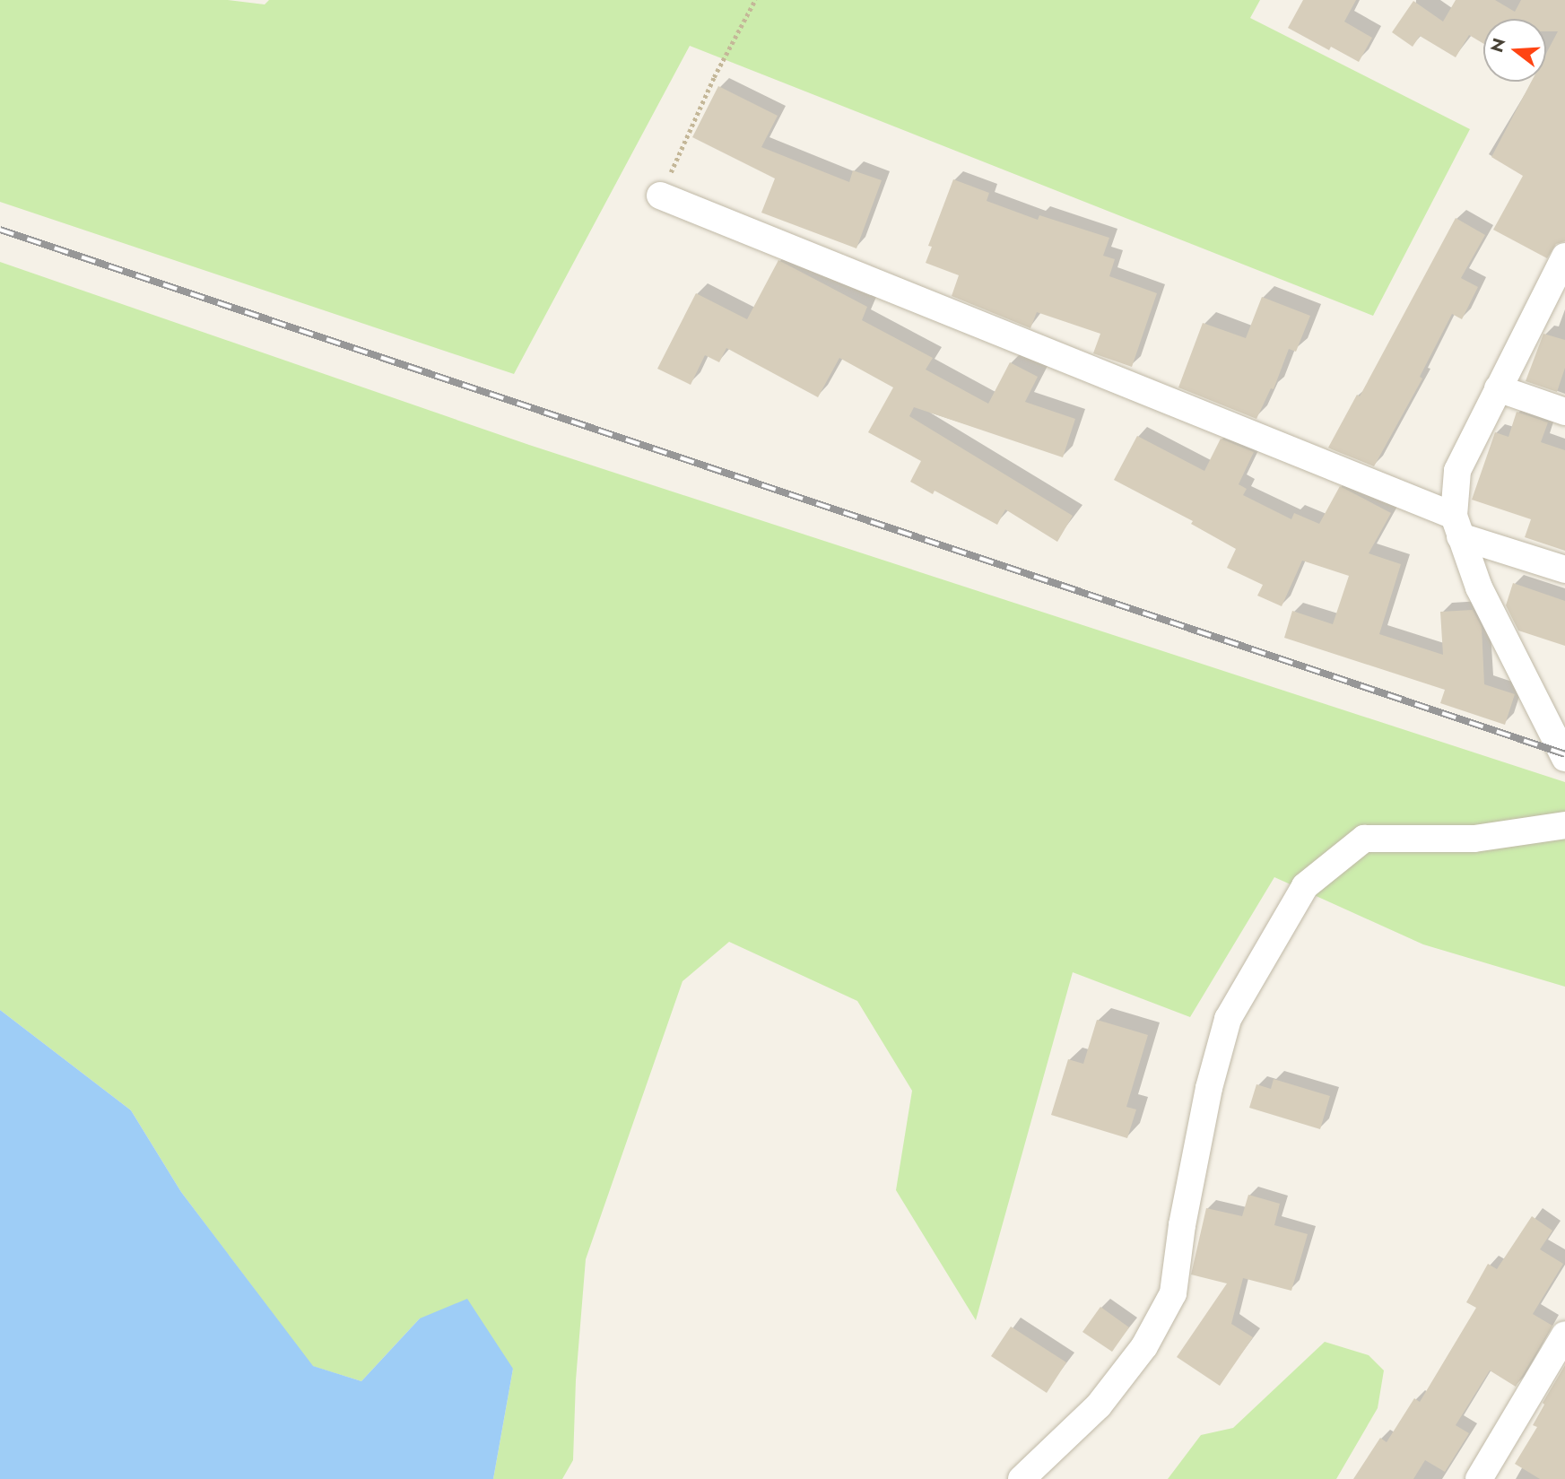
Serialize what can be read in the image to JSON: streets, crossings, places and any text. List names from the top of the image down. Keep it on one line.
{"north":"left"}
